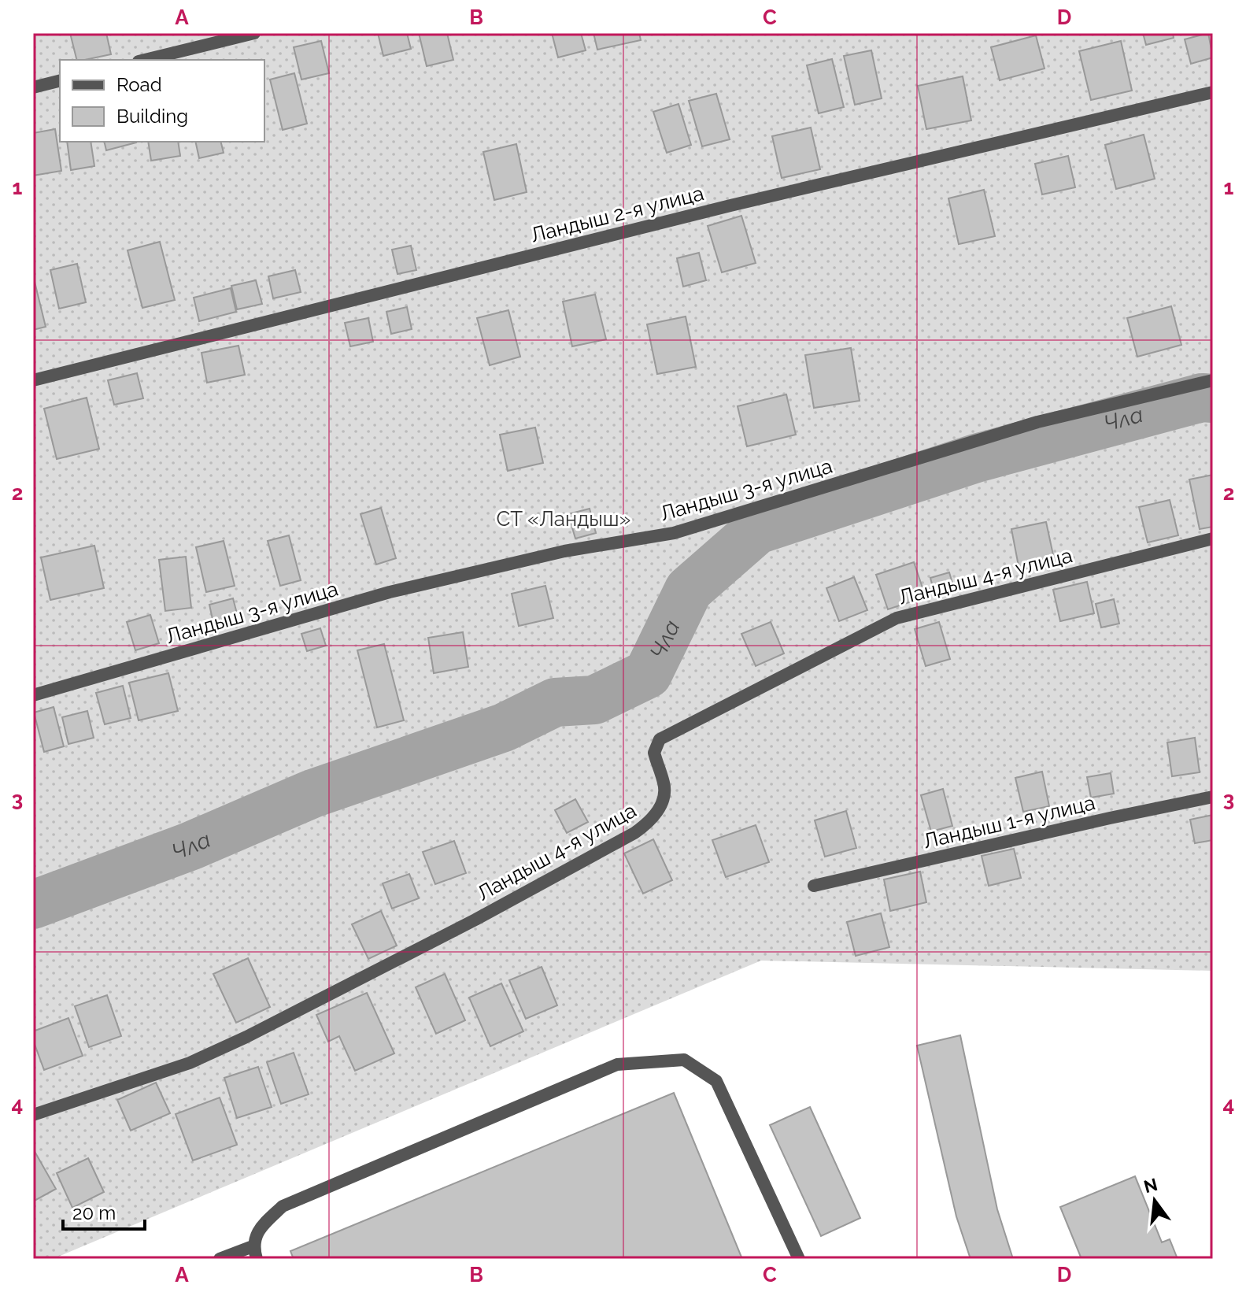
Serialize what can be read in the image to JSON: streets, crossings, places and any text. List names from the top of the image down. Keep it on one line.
{"streets":{"street":["Ландыш 2-я улица","Ландыш 3-я улица","Ландыш 4-я улица","Ландыш 1-я улица"]},"water":["Чла"],"parks":["СТ «Ландыш»"],"legend":["Road","Building"],"scale_bar":"20 m","north":"top","grid":{"columns":["A","B","C","D"],"rows":["1","2","3","4"]}}
